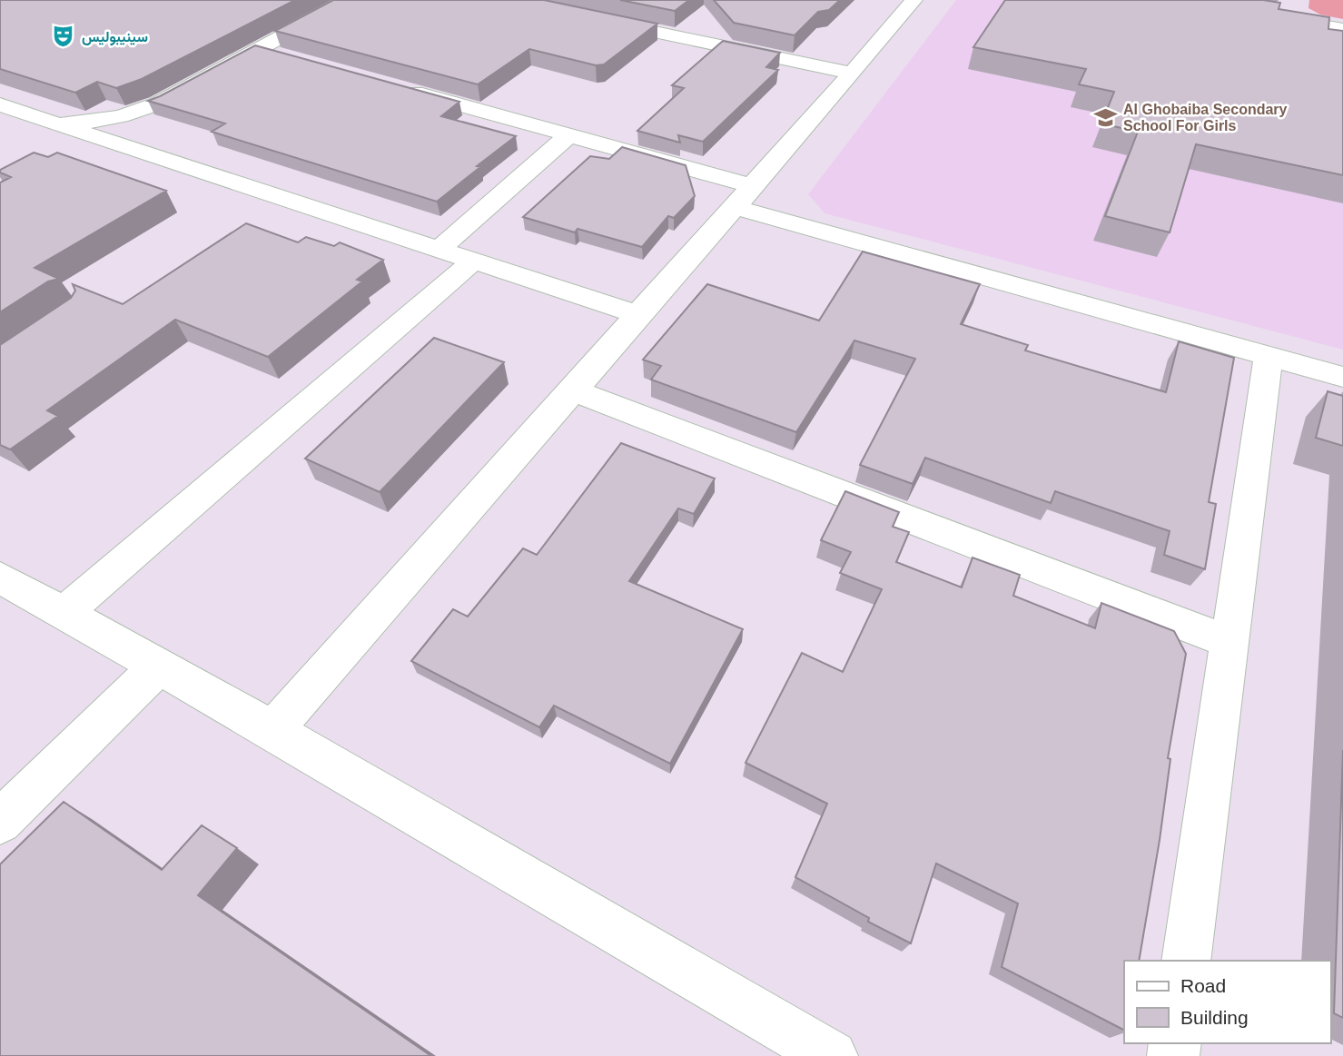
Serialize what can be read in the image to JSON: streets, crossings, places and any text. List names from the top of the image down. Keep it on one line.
{"places":{"theatre":["سينيبوليس"],"school or university":["Al Ghobaiba Secondary School For Girls"]},"legend":["Road","Building"]}
